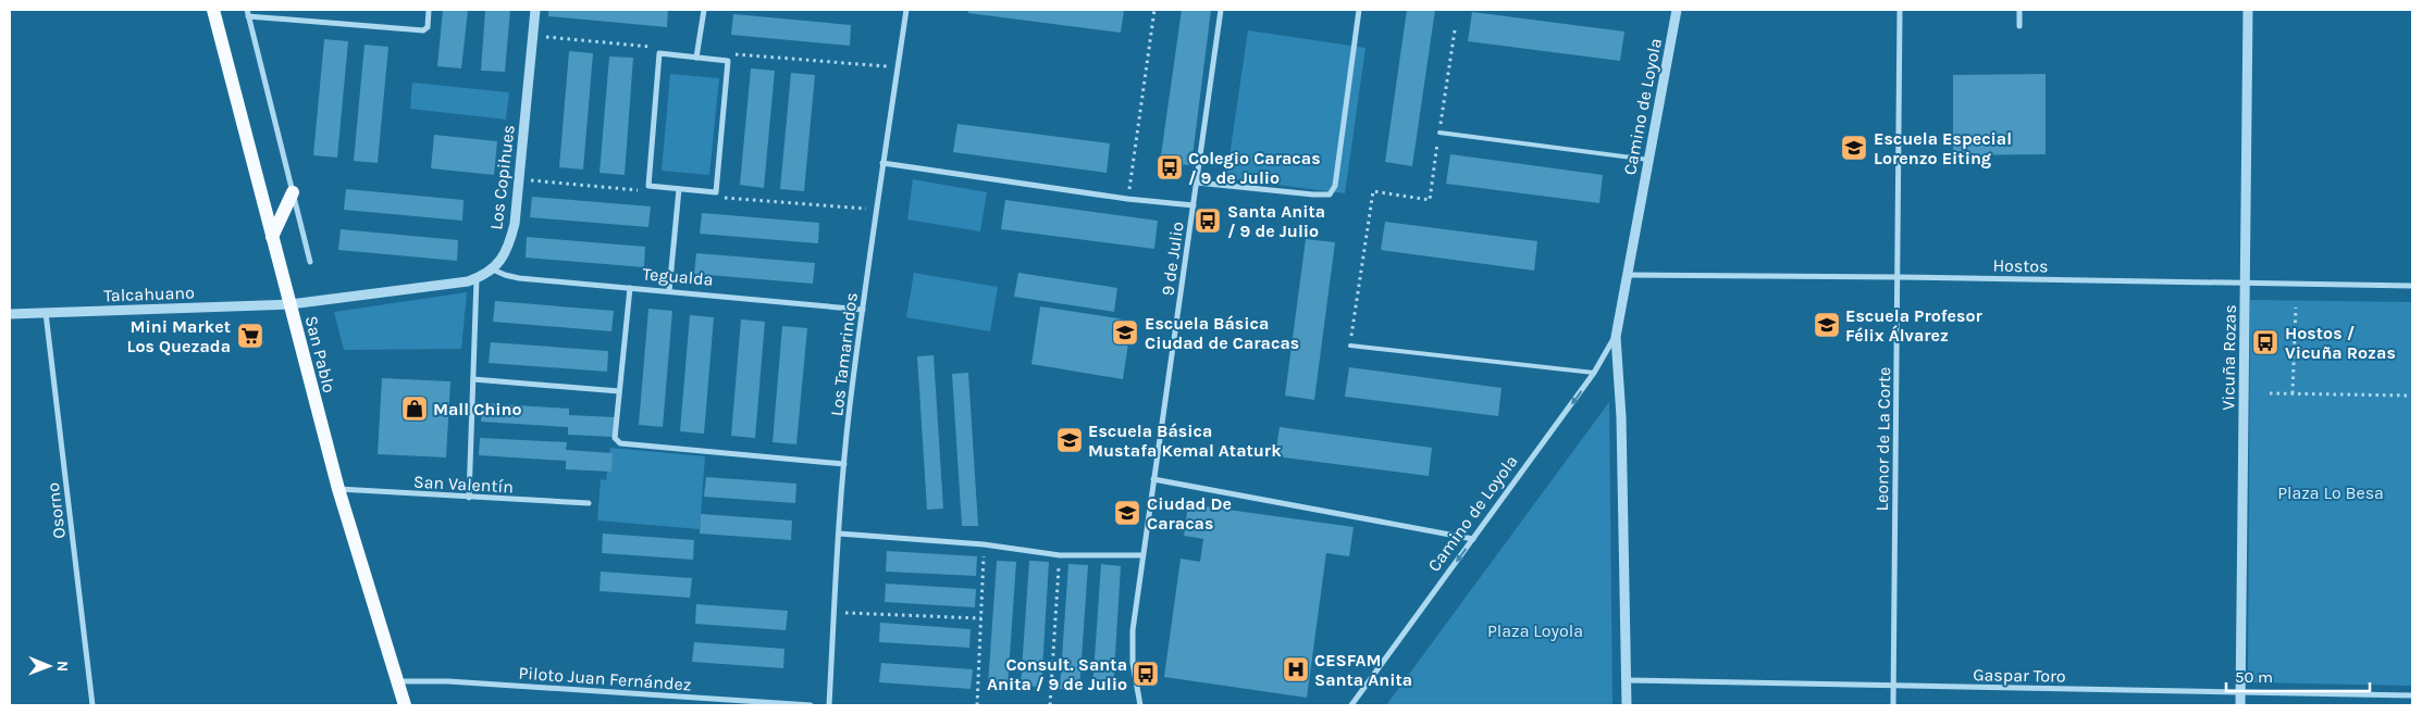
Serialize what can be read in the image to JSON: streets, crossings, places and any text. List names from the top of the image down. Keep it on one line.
{"streets":{"main road":["San Pablo"],"street":["Camino de Loyola","Los Copihues","9 de Julio","Hostos","Tegualda","Talcahuano","Los Tamarindos","Vicuña Rozas","Leonor de La Corte","San Valentín","Osorno","Gaspar Toro","Piloto Juan Fernández"]},"crossings":[["Camino de Loyola","Hostos"],["Camino de Loyola","Gaspar Toro"],["Los Copihues","Tegualda"],["Hostos","Vicuña Rozas"],["Hostos","Leonor de La Corte"],["Tegualda","Los Tamarindos"],["Talcahuano","San Pablo"],["Talcahuano","Osorno"],["San Pablo","San Valentín"],["San Pablo","Piloto Juan Fernández"],["Vicuña Rozas","Gaspar Toro"],["Leonor de La Corte","Gaspar Toro"]],"one_way":["Camino de Loyola"],"parks":["Plaza Lo Besa","Plaza Loyola"],"places":{"school or university":["Escuela Especial Lorenzo Eiting","Escuela Profesor Félix Álvarez","Escuela Básica Ciudad de Caracas","Escuela Básica Mustafa Kemal Ataturk","Ciudad De Caracas"],"bus stop":["Colegio Caracas / 9 de Julio","Santa Anita / 9 de Julio","Hostos / Vicuña Rozas","Consult. Santa Anita / 9 de Julio"],"supermarket":["Mini Market Los Quezada"],"shop":["Mall Chino"],"hospital":["CESFAM Santa Anita"]},"scale_bar":"50 m","north":"right"}
